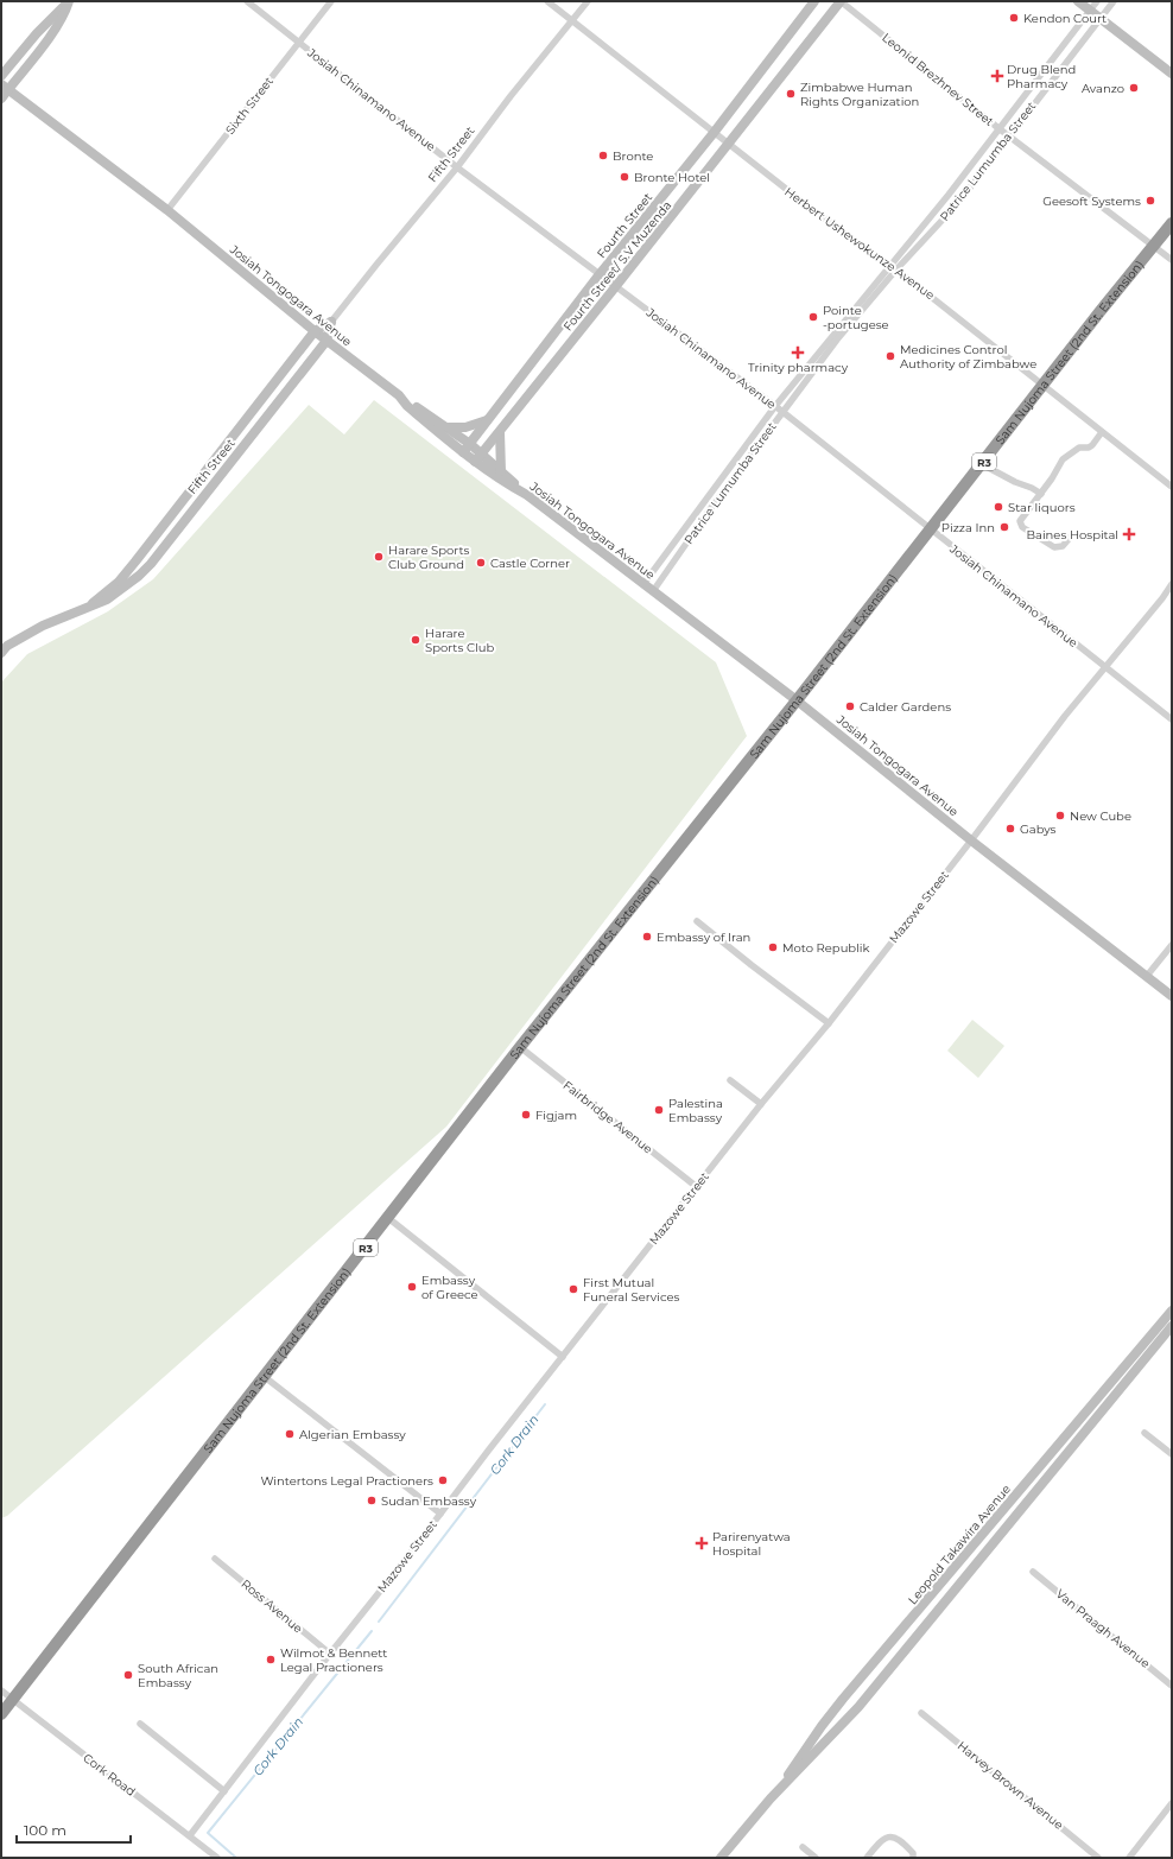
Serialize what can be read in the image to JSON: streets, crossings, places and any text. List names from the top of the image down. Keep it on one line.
{"streets":{"highway":["Sam Nujoma Street (2nd St. Extension)","R3"],"main road":["Fifth Street","Fourth Street","Fourth Street/ S.V Muzenda","Josiah Tongogara Avenue","Leopold Takawira Avenue"],"street":["Leonid Brezhnev Street","Josiah Chinamano Avenue","Sixth Street","Patrice Lumumba Street","Herbert Ushewokunze Avenue","Mazowe Street","Fairbridge Avenue","Ross Avenue","Van Praagh Avenue","Cork Road","Harvey Brown Avenue"]},"crossings":[["Leonid Brezhnev Street","Patrice Lumumba Street"],["Leonid Brezhnev Street","Fourth Street/ S.V Muzenda"],["Leonid Brezhnev Street","Sam Nujoma Street (2nd St. Extension)"],["Josiah Chinamano Avenue","Sixth Street"],["Josiah Chinamano Avenue","Fifth Street"],["Josiah Chinamano Avenue","Patrice Lumumba Street"],["Josiah Chinamano Avenue","Fourth Street"],["Josiah Chinamano Avenue","Fourth Street/ S.V Muzenda"],["Josiah Chinamano Avenue","Sam Nujoma Street (2nd St. Extension)"],["Josiah Chinamano Avenue","Mazowe Street"],["Sixth Street","Josiah Tongogara Avenue"],["Fifth Street","Herbert Ushewokunze Avenue"],["Fifth Street","Josiah Tongogara Avenue"],["Patrice Lumumba Street","Herbert Ushewokunze Avenue"],["Patrice Lumumba Street","Josiah Tongogara Avenue"],["Fourth Street","Herbert Ushewokunze Avenue"],["Fourth Street","Josiah Tongogara Avenue"],["Herbert Ushewokunze Avenue","Fourth Street/ S.V Muzenda"],["Herbert Ushewokunze Avenue","Sam Nujoma Street (2nd St. Extension)"],["Josiah Tongogara Avenue","Sam Nujoma Street (2nd St. Extension)"],["Josiah Tongogara Avenue","Mazowe Street"],["Sam Nujoma Street (2nd St. Extension)","Fairbridge Avenue"],["Sam Nujoma Street (2nd St. Extension)","Cork Road"],["Mazowe Street","Fairbridge Avenue"],["Mazowe Street","Ross Avenue"],["Mazowe Street","Cork Road"]],"water":["Cork Drain"],"places":{"other":["Kendon Court","Avanzo","Zimbabwe Human Rights Organization","Bronte","Bronte Hotel","Geesoft Systems","Pointe -portugese","Medicines Control Authority of Zimbabwe","Star liquors","Pizza Inn","Harare Sports Club Ground","Castle Corner","Harare Sports Club","Calder Gardens","New Cube","Gabys","Embassy of Iran","Moto Republik","Palestina Embassy","Figjam","Embassy of Greece","First Mutual Funeral Services","Algerian Embassy","Wintertons Legal Practioners","Sudan Embassy","Wilmot & Bennett Legal Practioners","South African Embassy"],"health":["Drug Blend Pharmacy","Trinity pharmacy","Baines Hospital","Parirenyatwa Hospital"]},"scale_bar":"100 m"}
